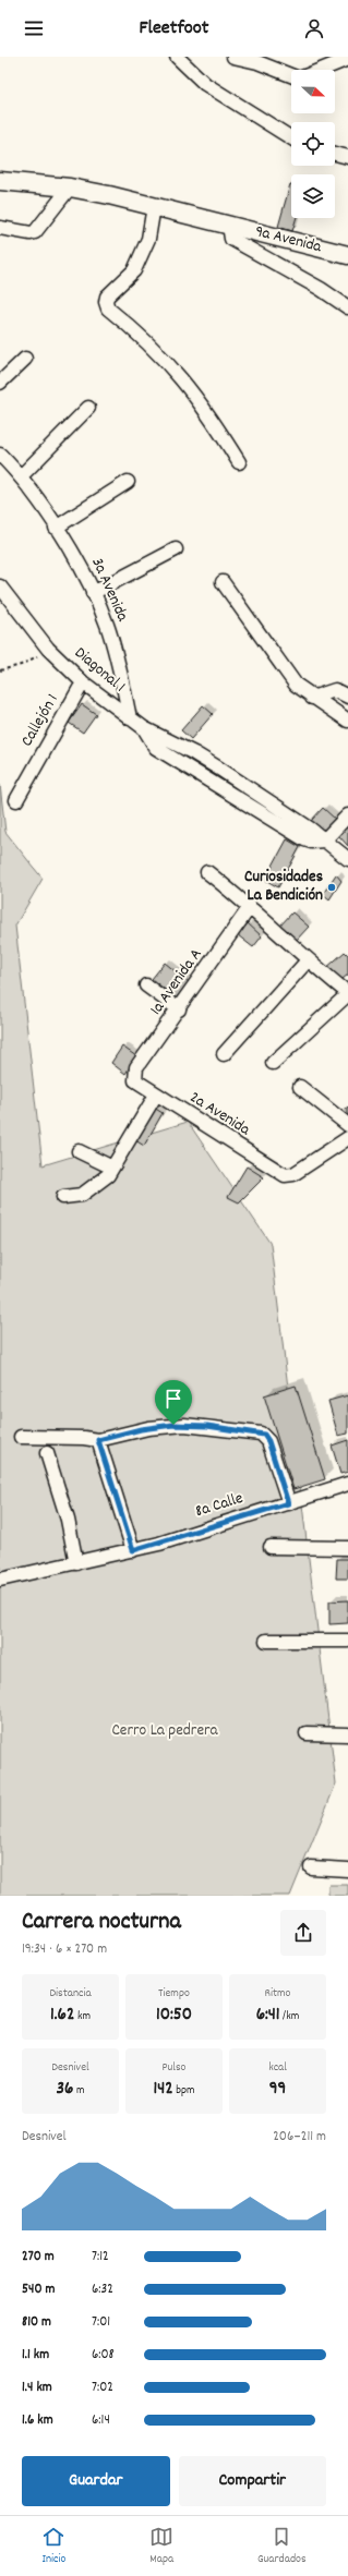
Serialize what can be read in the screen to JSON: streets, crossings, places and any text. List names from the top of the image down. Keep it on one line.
{"streets":{"main road":["9a Avenida"],"street":["3a Avenida","Diagonal 1","Callejón 1","1a Avenida A","2a Avenida","8a Calle"]},"crossings":[["3a Avenida","Diagonal 1"],["Diagonal 1","Callejón 1"],["1a Avenida A","2a Avenida"]],"parks":["Cerro La pedrera"],"places":["Curiosidades La Bendición"],"north":"right","page":{"header":"Fleetfoot","heading":["Carrera nocturna","19:34 · 6 × 270 m"],"stats":[["Distancia","1.62 km"],["Tiempo","10:50"],["Ritmo","6:41 /km"],["Desnivel","36 m"],["Pulso","142 bpm"],["kcal","99"]],"chart":["Desnivel","206–211 m"],"list":[{"name":"270 m","note":"7:12"},{"name":"540 m","note":"6:32"},{"name":"810 m","note":"7:01"},{"name":"1.1 km","note":"6:08"},{"name":"1.4 km","note":"7:02"},{"name":"1.6 km","note":"6:14"}],"buttons":["Guardar","Compartir"],"tabs":["Inicio","Mapa","Guardados"]}}
